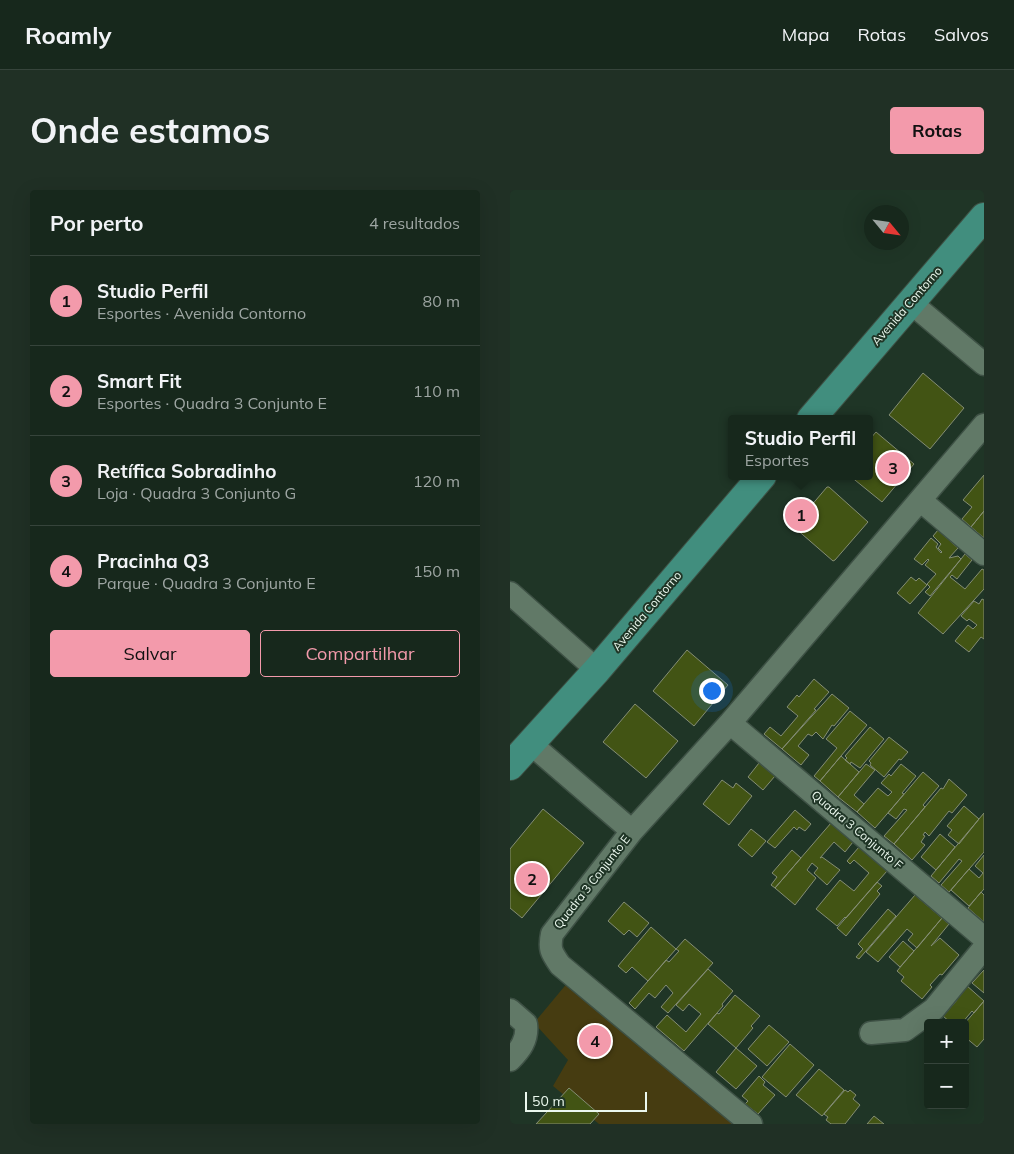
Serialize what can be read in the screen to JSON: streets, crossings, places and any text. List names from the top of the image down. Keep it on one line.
{"streets":{"main road":["Avenida Contorno"],"street":["Quadra 3 Conjunto F","Quadra 3 Conjunto E"]},"crossings":[["Avenida Contorno","Quadra 3 Conjunto E"]],"scale_bar":"50 m","north":"bottom right","page":{"header":"Roamly","nav":["Mapa","Rotas","Salvos"],"buttons":["Rotas",["Salvar","Compartilhar"]],"title":"Onde estamos","heading":["Por perto","4 resultados"],"list":[{"mark":"1","name":"Studio Perfil","note":"Esportes · Avenida Contorno","value":"80 m"},{"mark":"2","name":"Smart Fit","note":"Esportes · Quadra 3 Conjunto E","value":"110 m"},{"mark":"3","name":"Retífica Sobradinho","note":"Loja · Quadra 3 Conjunto G","value":"120 m"},{"mark":"4","name":"Pracinha Q3","note":"Parque · Quadra 3 Conjunto E","value":"150 m"}],"popup":["Studio Perfil","Esportes"],"pins":["3","1","2","4"],"map_buttons":["+","−"],"scale":"50 m"}}
